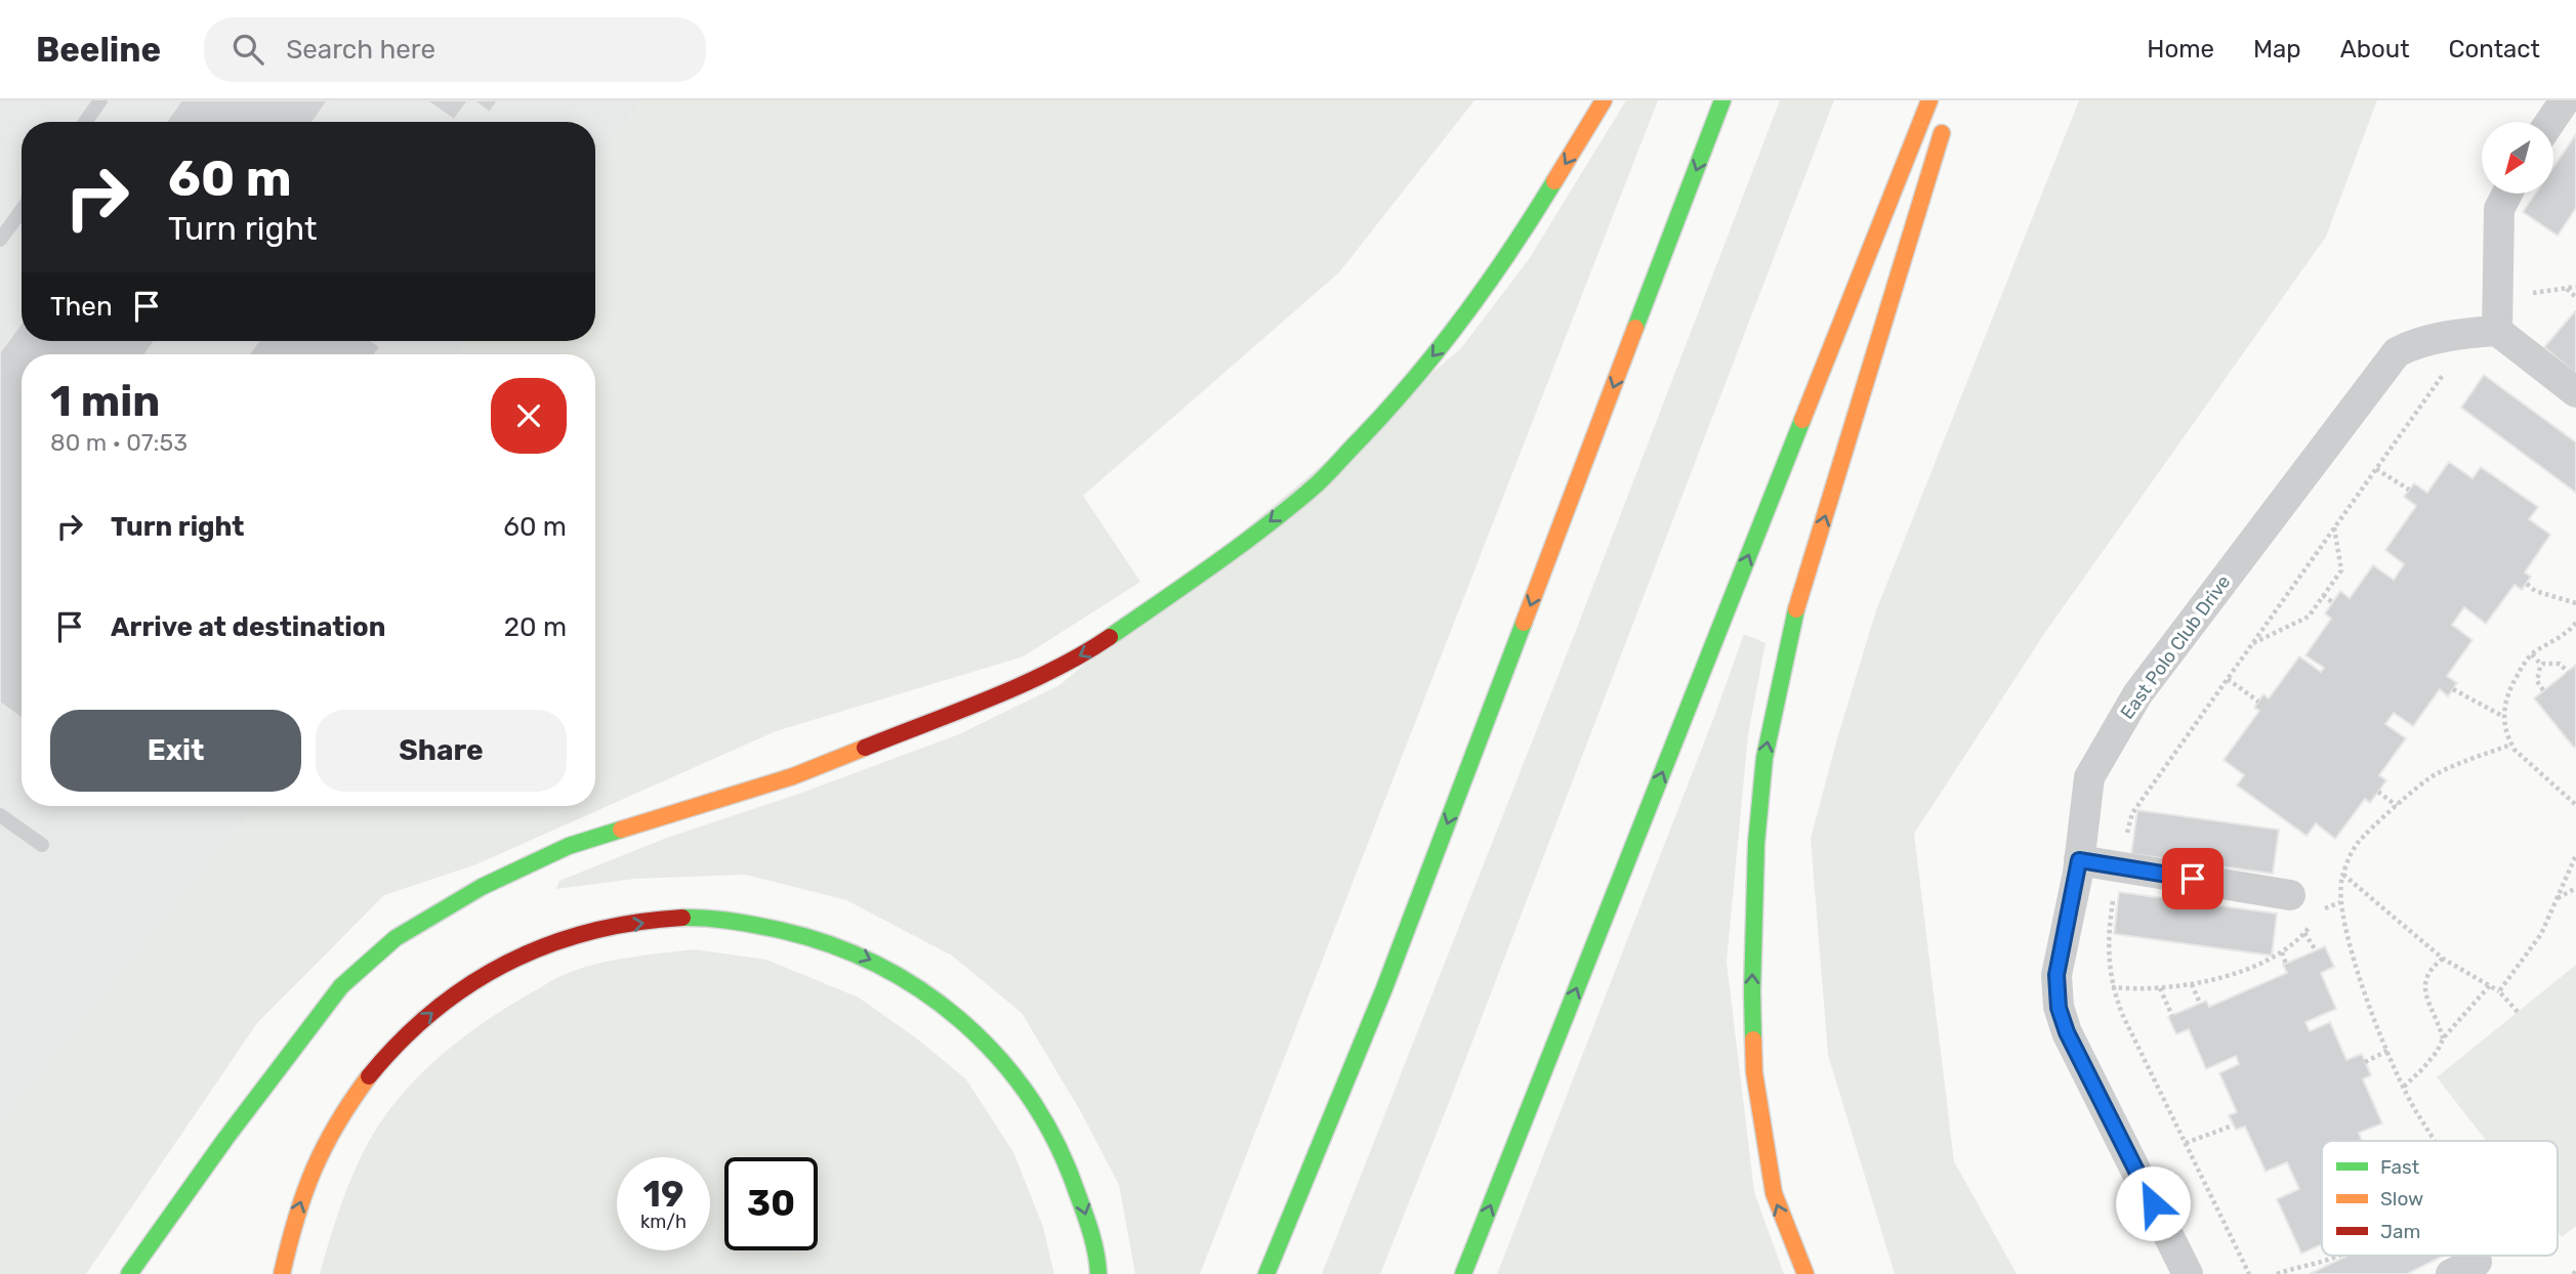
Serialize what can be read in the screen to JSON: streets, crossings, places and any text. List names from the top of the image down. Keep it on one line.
{"streets":{"street":["East Polo Club Drive"]},"legend":["Fast","Slow","Jam"],"north":"bottom left","page":{"header":"Beeline","search":"Search here","nav":["Home","Map","About","Contact"],"turn":["60 m","Turn right"],"then":"Then","heading":["1 min","80 m · 07:53"],"list":[{"name":"Turn right","value":"60 m"},{"name":"Arrive at destination","value":"20 m"}],"buttons":["Exit","Share"],"speed":"19 km/h","limit":"30"}}
